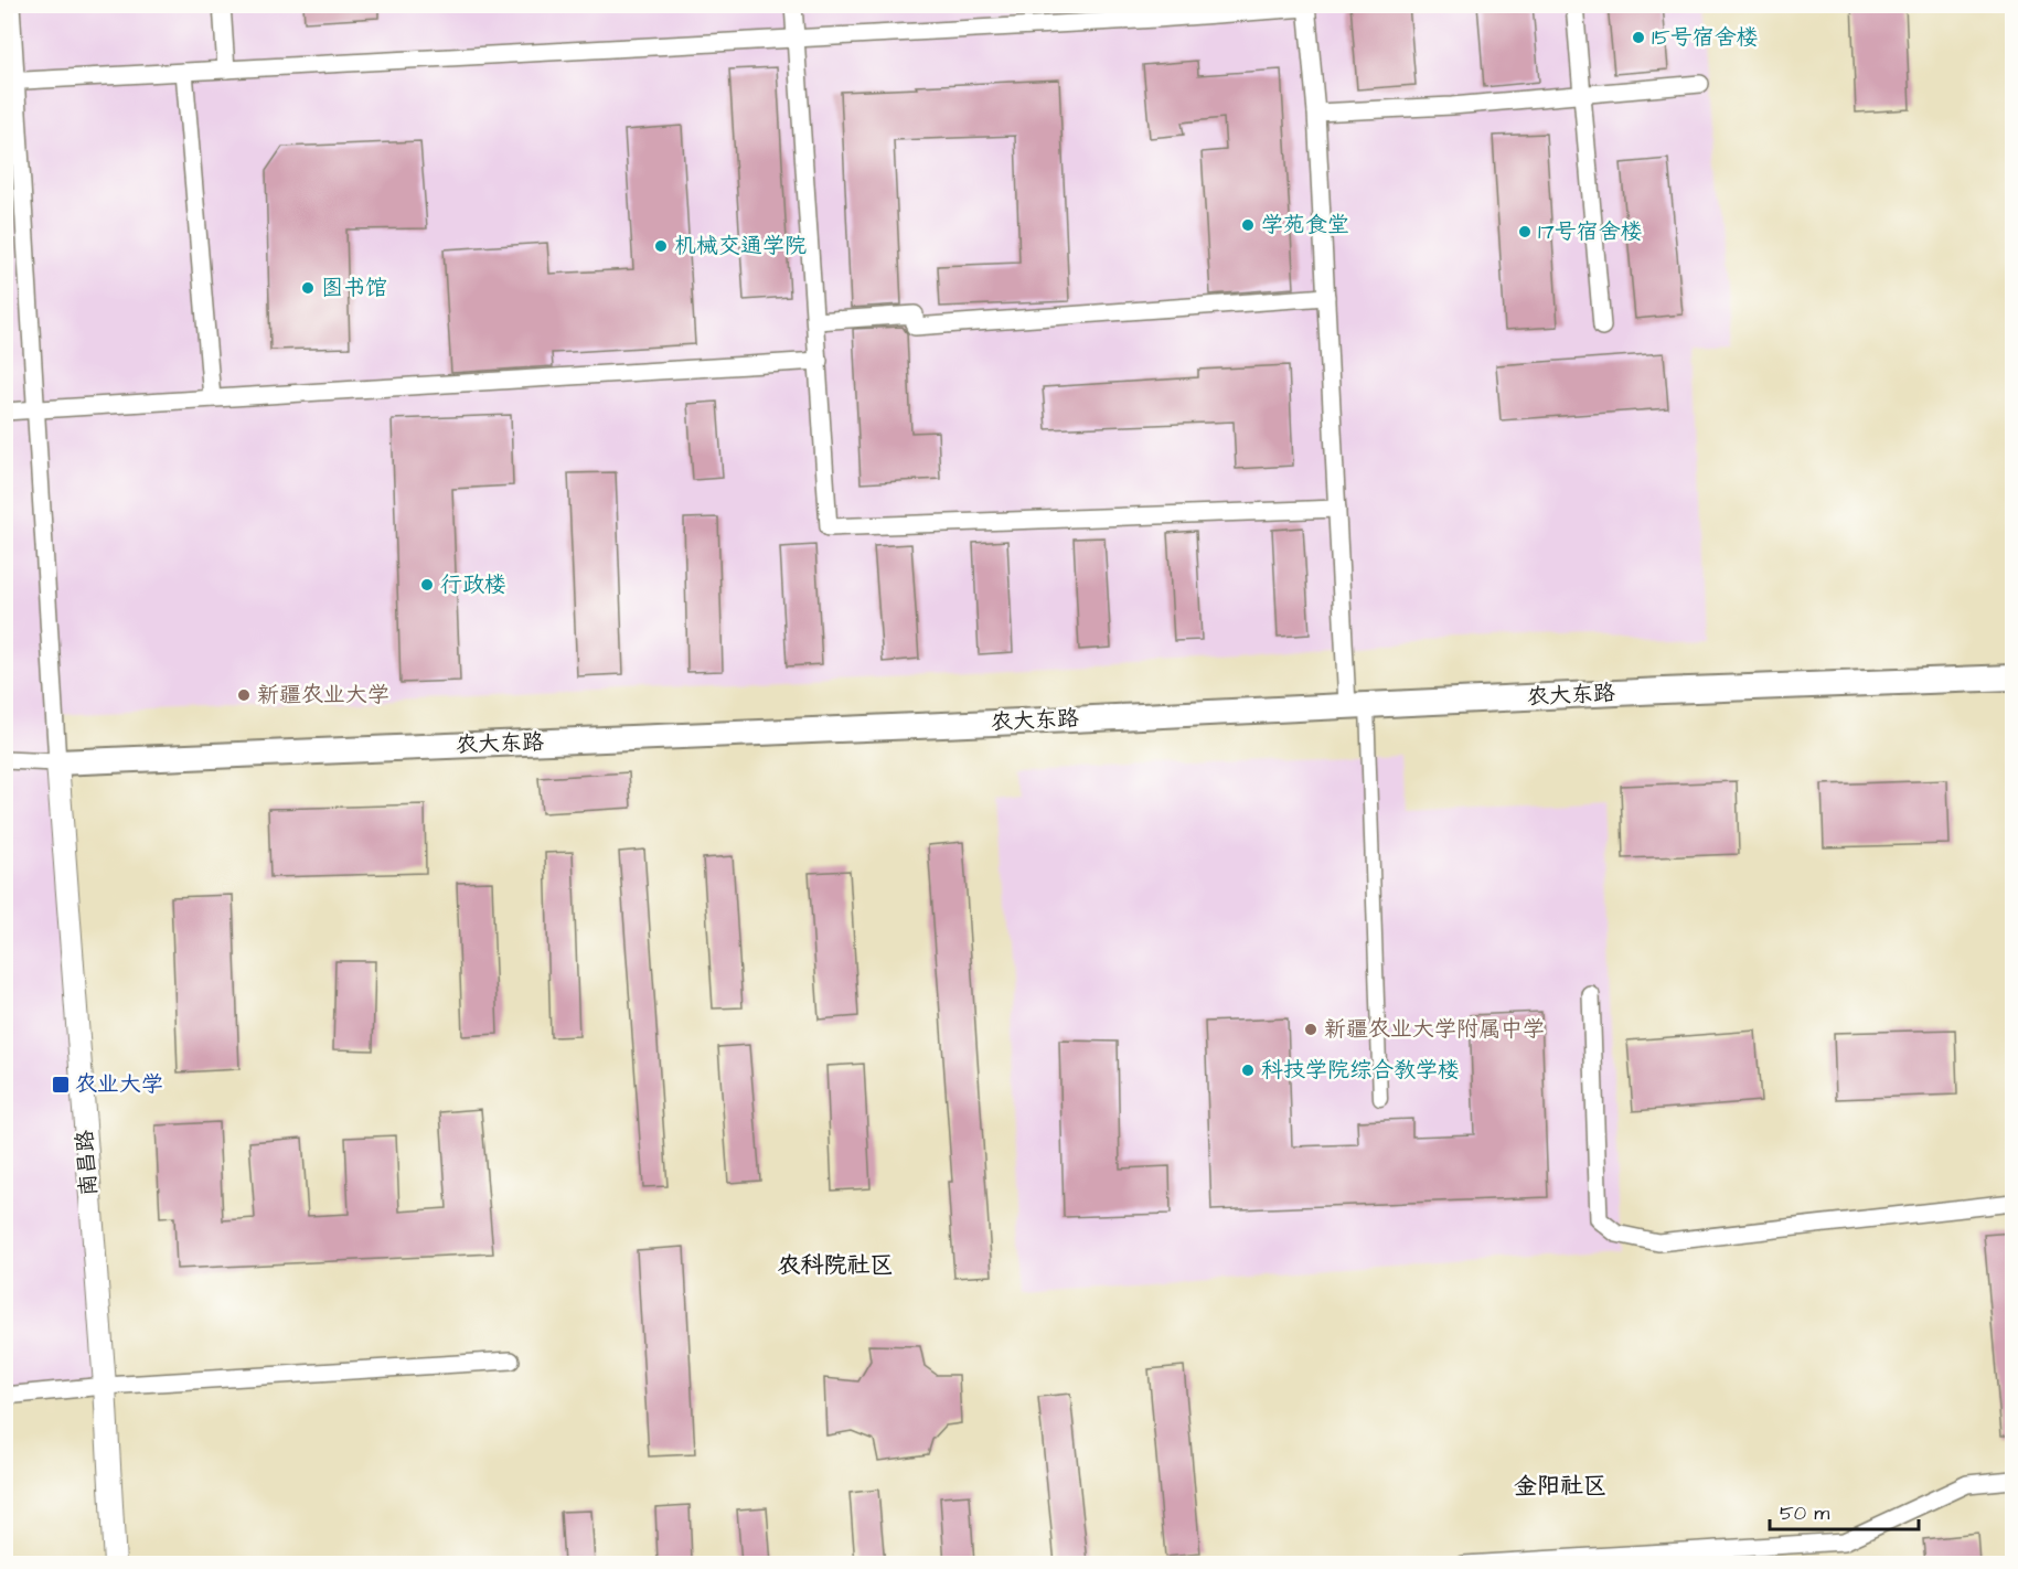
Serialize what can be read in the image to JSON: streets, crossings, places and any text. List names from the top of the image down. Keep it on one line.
{"streets":{"main road":["农大东路"],"street":["南昌路"]},"crossings":[["农大东路","南昌路"]],"districts":["农科院社区","金阳社区"],"places":{"other":["15号宿舍楼","学苑食堂","17号宿舍楼","机械交通学院","图书馆","行政楼","新疆农业大学","新疆农业大学附属中学","科技学院综合教学楼"],"transit":["农业大学"]},"scale_bar":"50 m"}
